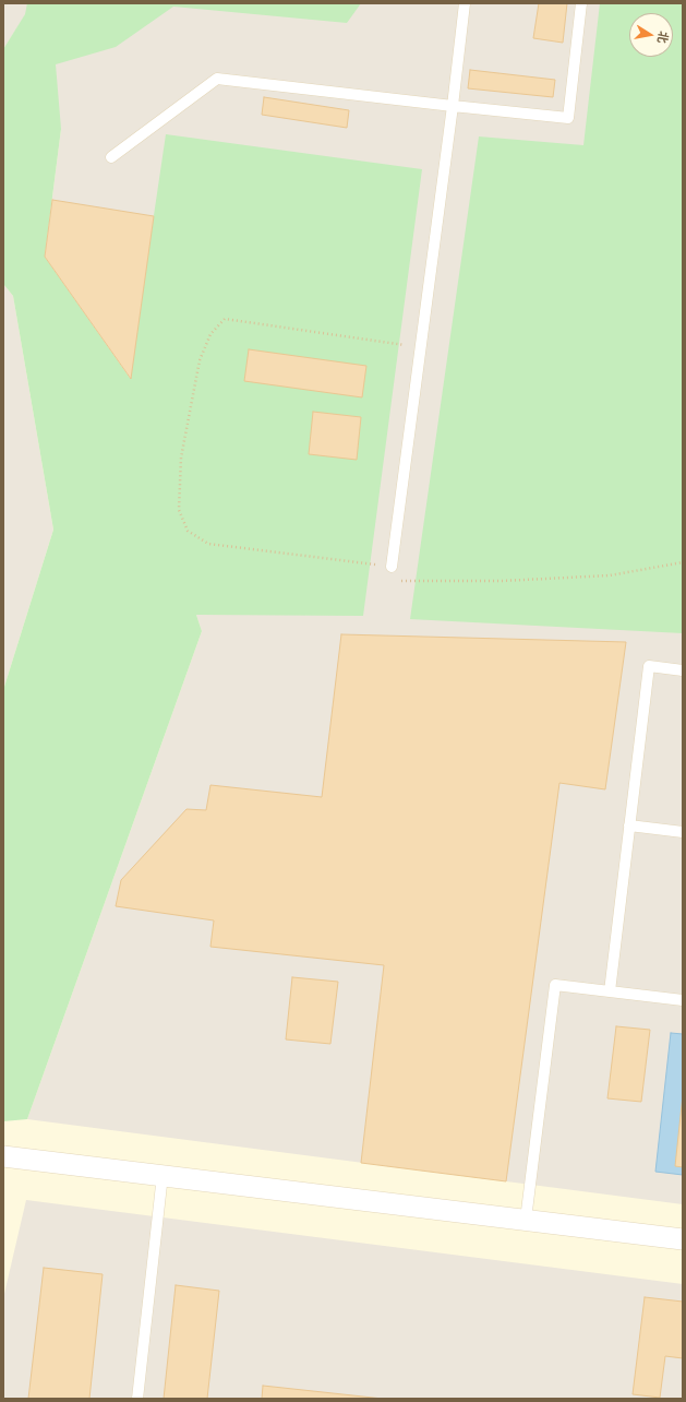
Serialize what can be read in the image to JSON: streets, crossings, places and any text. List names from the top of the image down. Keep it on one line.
{"north":"right"}
